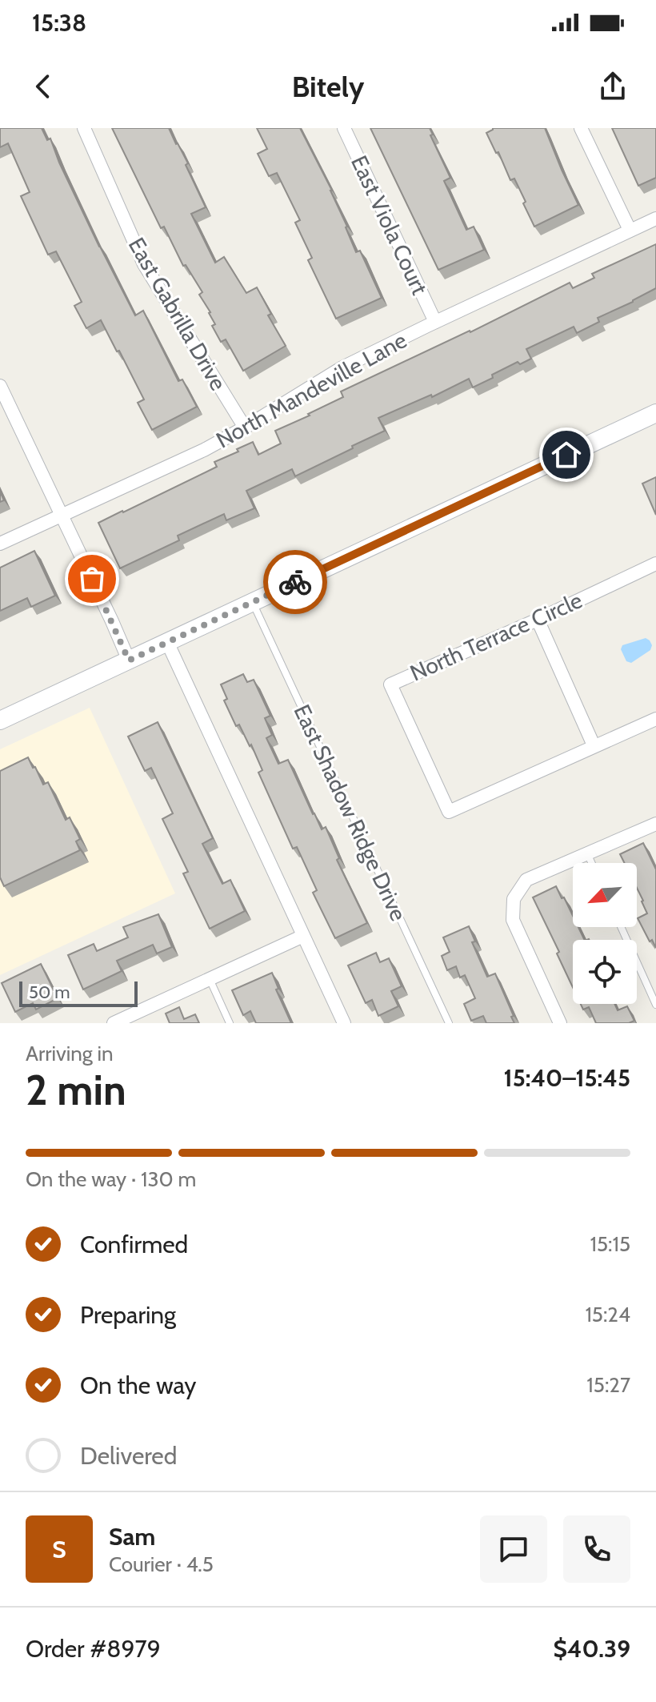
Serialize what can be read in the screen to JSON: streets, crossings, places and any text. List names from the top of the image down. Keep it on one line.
{"streets":{"street":["East Viola Court","East Gabrilla Drive","North Mandeville Lane","North Terrace Circle"],"lane":["East Shadow Ridge Drive"]},"crossings":[["East Viola Court","North Mandeville Lane"],["East Gabrilla Drive","North Mandeville Lane"]],"scale_bar":"50 m","north":"bottom left","page":{"status":"15:38","header":"Bitely","scale":"50 m","heading":["2 min","Arriving in","15:40–15:45"],"panel":["Sam","Courier · 4.5","Order #8979","$40.39"],"bar":"On the way · 130 m","list":[["Confirmed","15:15"],["Preparing","15:24"],["On the way","15:27"],"Delivered"],"round":"S"}}
